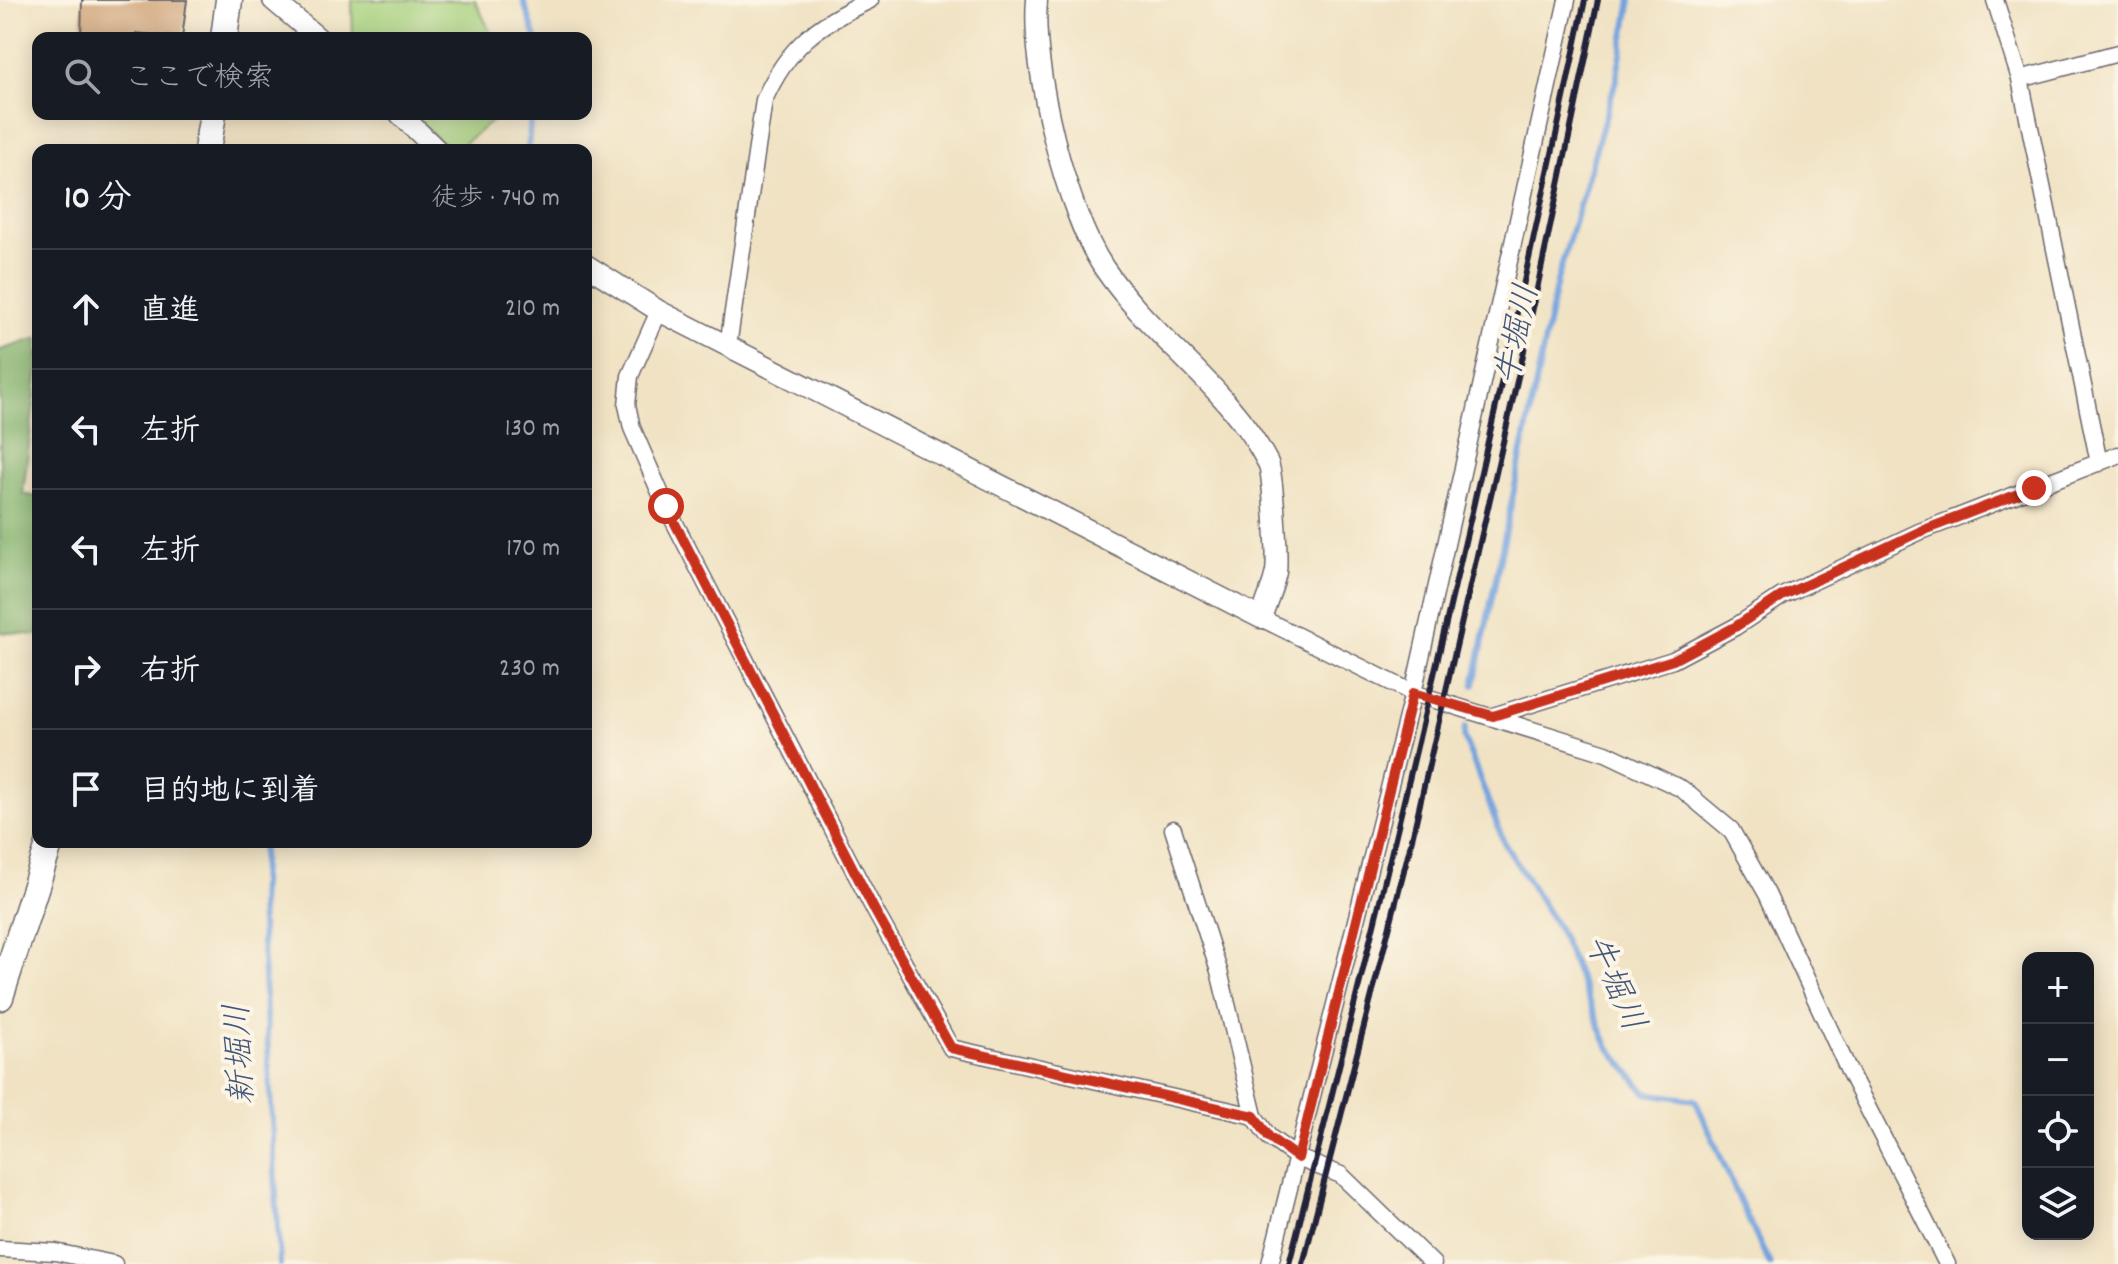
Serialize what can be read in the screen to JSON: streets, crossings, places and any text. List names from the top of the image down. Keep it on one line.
{"water":["牛堀川","新堀川"],"page":{"search":"ここで検索","heading":["10 分","徒歩 · 740 m"],"list":[["直進","210 m"],["左折","130 m"],["左折","170 m"],["右折","230 m"],"目的地に到着"],"map_buttons":["+","−"]}}
